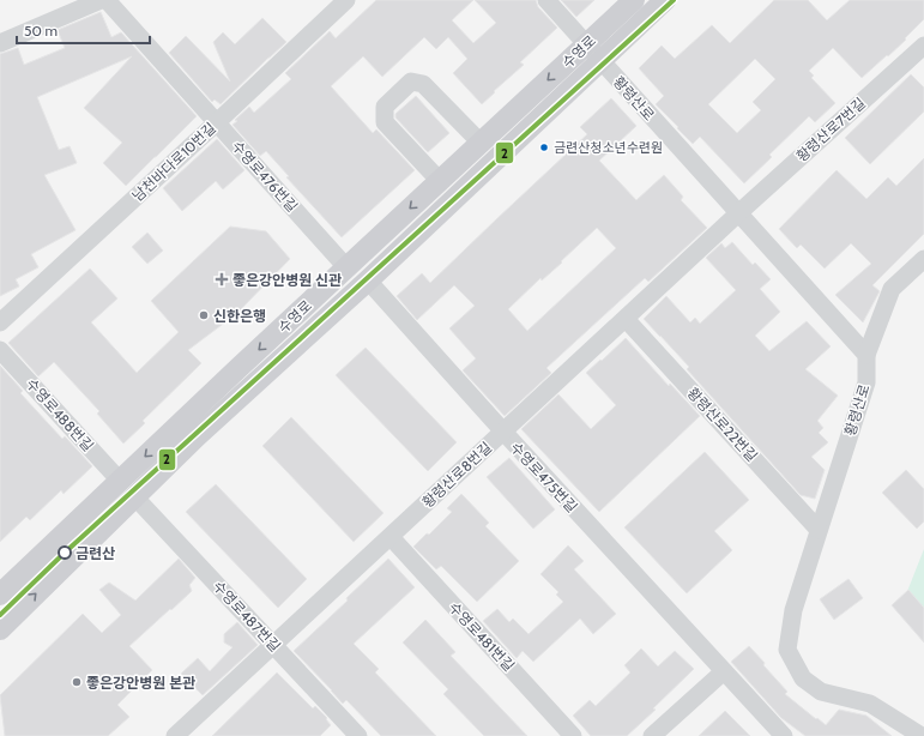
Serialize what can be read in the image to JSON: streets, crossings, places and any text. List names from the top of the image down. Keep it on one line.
{"streets":{"main road":["수영로"],"street":["황령산로","황령산로7번길","남천바다로10번길","수영로476번길","수영로488번길","황령산로22번길","황령산로8번길","수영로475번길","수영로487번길","수영로481번길"]},"crossings":[["수영로","황령산로"],["수영로","수영로476번길"],["수영로","수영로488번길"],["수영로","수영로475번길"],["수영로","수영로487번길"],["황령산로","황령산로7번길"],["황령산로","황령산로22번길"],["황령산로","황령산로8번길"],["황령산로7번길","황령산로8번길"],["남천바다로10번길","수영로476번길"],["수영로488번길","수영로487번길"],["황령산로22번길","황령산로8번길"],["황령산로8번길","수영로475번길"],["황령산로8번길","수영로487번길"],["황령산로8번길","수영로481번길"]],"places":{"other":["금련산청소년수련원","신한은행","금련산","좋은강안병원 본관"],"health":["좋은강안병원 신관"]},"lines":["transit line 2"],"scale_bar":"50 m"}
